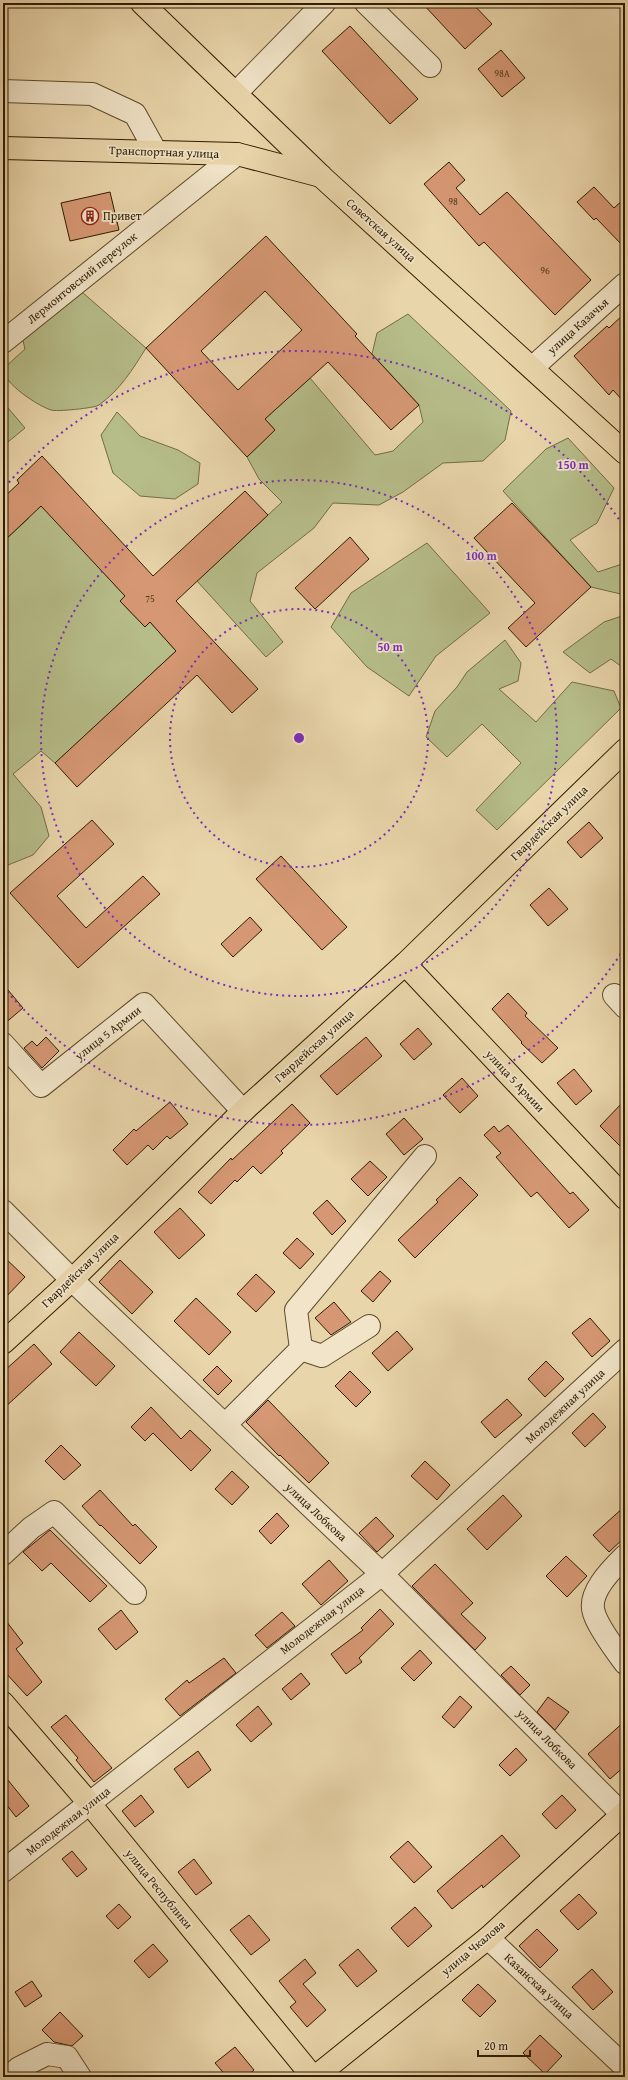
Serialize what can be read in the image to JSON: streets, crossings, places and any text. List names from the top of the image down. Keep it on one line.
{"streets":{"main road":["Транспортная улица","Советская улица","Гвардейская улица","улица 5 Армии","улица Республики","улица Чкалова"],"street":["Лермонтовский переулок","улица Казачья","Молодежная улица","улица Лобкова","Казанская улица"]},"crossings":[["Транспортная улица","Советская улица"],["Транспортная улица","Лермонтовский переулок"],["Советская улица","улица Казачья"],["Гвардейская улица","улица 5 Армии"],["Гвардейская улица","улица Лобкова"],["Молодежная улица","улица Лобкова"],["Молодежная улица","улица Республики"],["улица Лобкова","улица Чкалова"],["улица Республики","улица Чкалова"],["улица Чкалова","Казанская улица"]],"places":{"building":["Привет"]},"house_numbers":["98А","98","96","75"],"scale_bar":"20 m","rings":["150 m","100 m","50 m"]}
